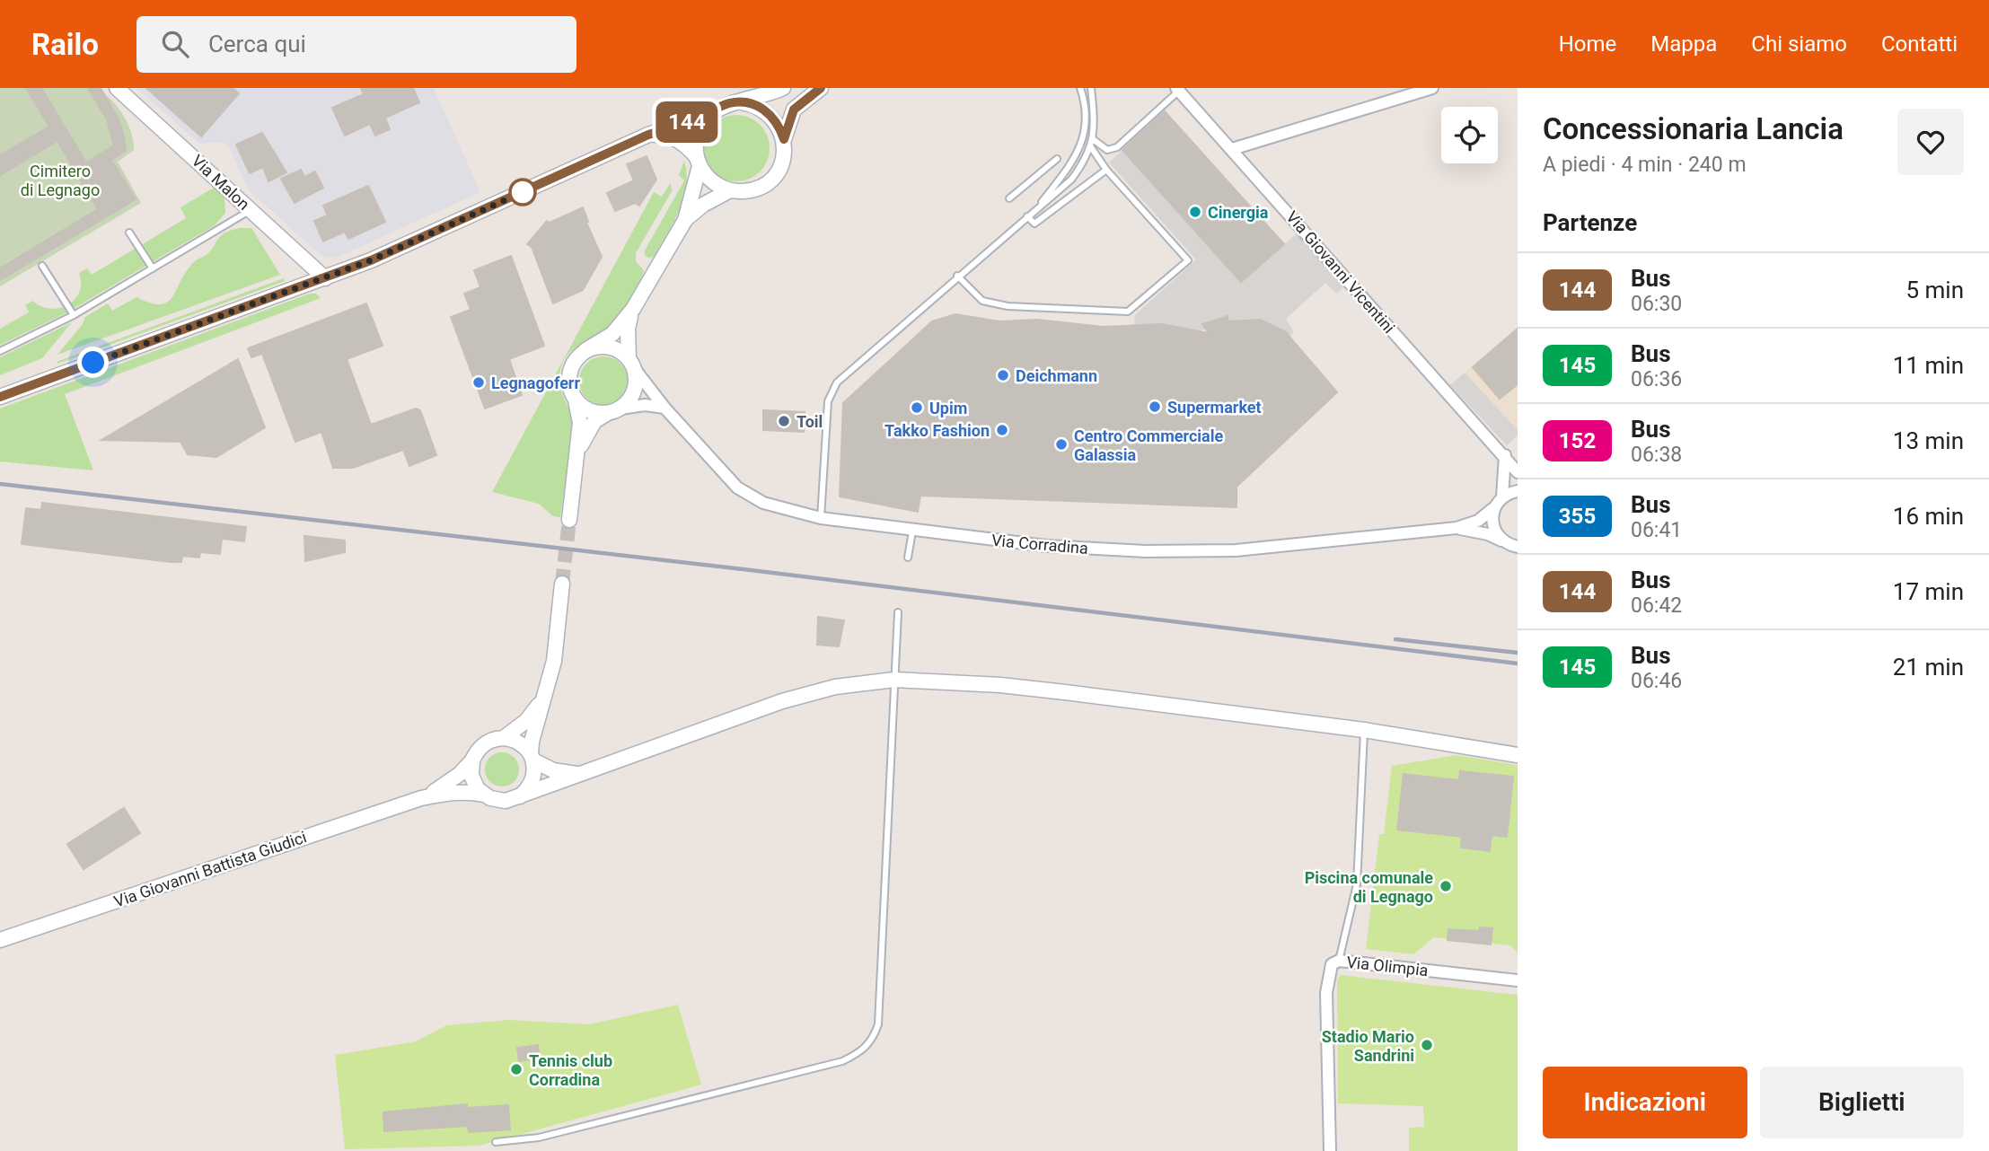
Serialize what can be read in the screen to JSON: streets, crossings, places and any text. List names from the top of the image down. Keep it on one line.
{"streets":{"main road":["Via Malon","Via Giovanni Battista Giudici"],"street":["Via Giovanni Vicentini","Via Corradina","Via Olimpia"]},"parks":["Cimitero di Legnago"],"places":["Cinergia","Deichmann","Legnagoferr","Supermarket","Upim","Toil","Takko Fashion","Centro Commerciale Galassia","Piscina comunale di Legnago","Stadio Mario Sandrini","Tennis club Corradina"],"lines":["bus line 144"],"page":{"header":"Railo","search":"Cerca qui","nav":["Home","Mappa","Chi siamo","Contatti"],"on_map":"144","heading":[["Concessionaria Lancia","A piedi · 4 min · 240 m"],"Partenze"],"list":[{"mark":"144","name":"Bus","note":"06:30","value":"5 min"},{"mark":"145","name":"Bus","note":"06:36","value":"11 min"},{"mark":"152","name":"Bus","note":"06:38","value":"13 min"},{"mark":"355","name":"Bus","note":"06:41","value":"16 min"},{"mark":"144","name":"Bus","note":"06:42","value":"17 min"},{"mark":"145","name":"Bus","note":"06:46","value":"21 min"}],"buttons":["Indicazioni","Biglietti"]}}
